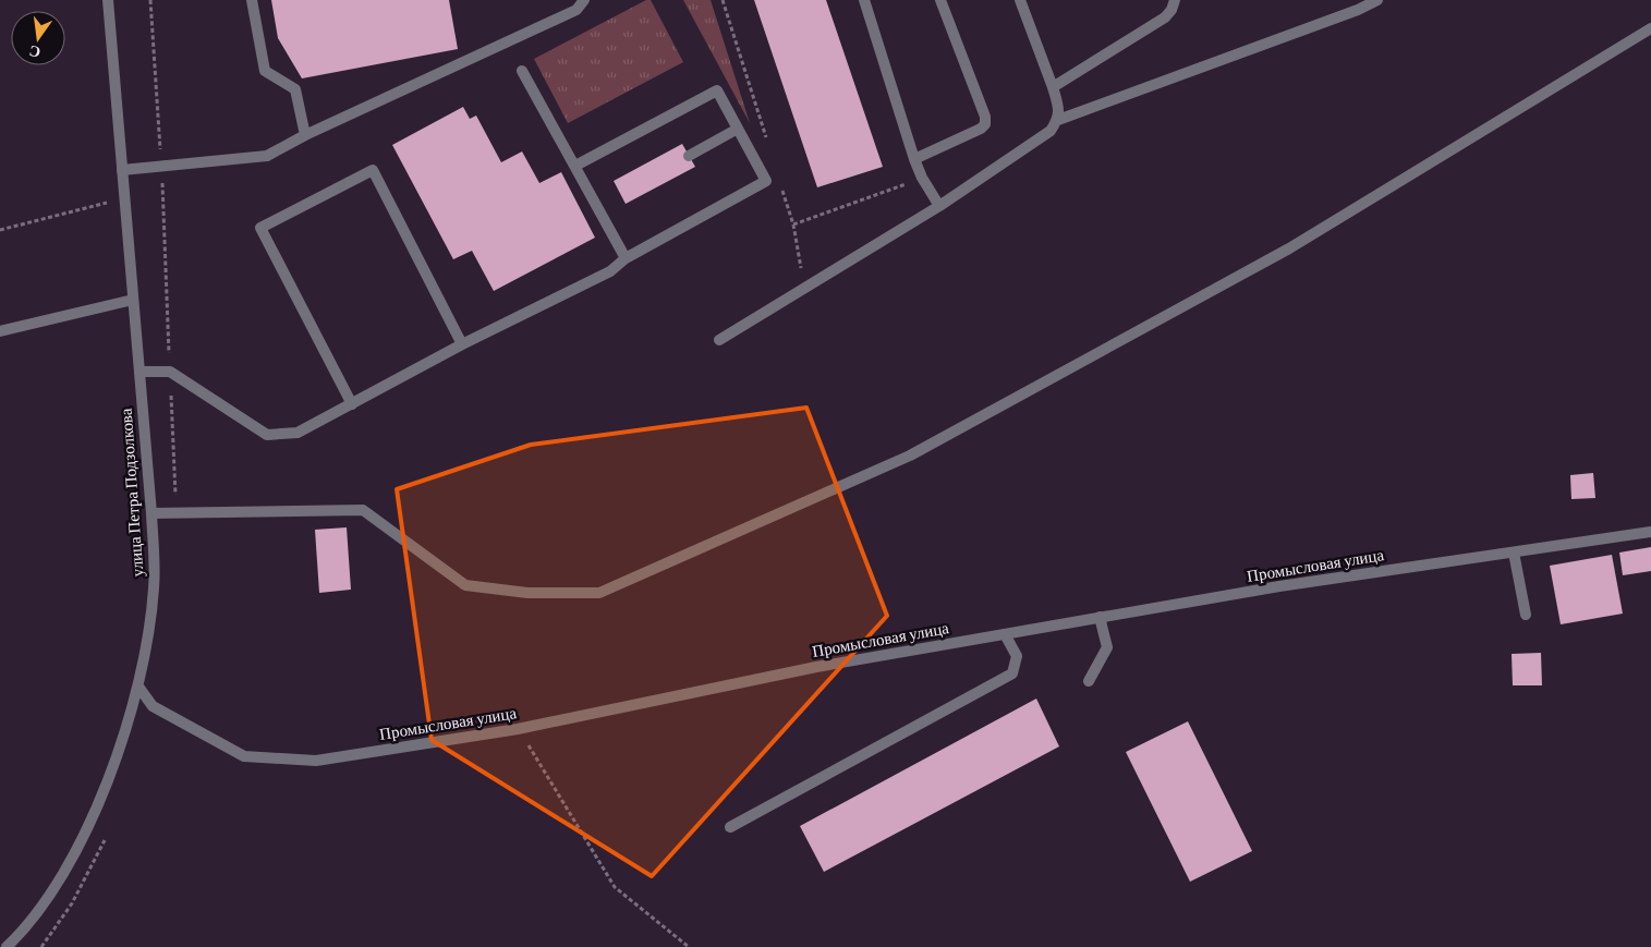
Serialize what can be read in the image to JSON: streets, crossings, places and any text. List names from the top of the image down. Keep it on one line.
{"streets":{"street":["улица Петра Подзолкова","Промысловая улица"]},"crossings":[["улица Петра Подзолкова","Промысловая улица"]],"north":"bottom"}
